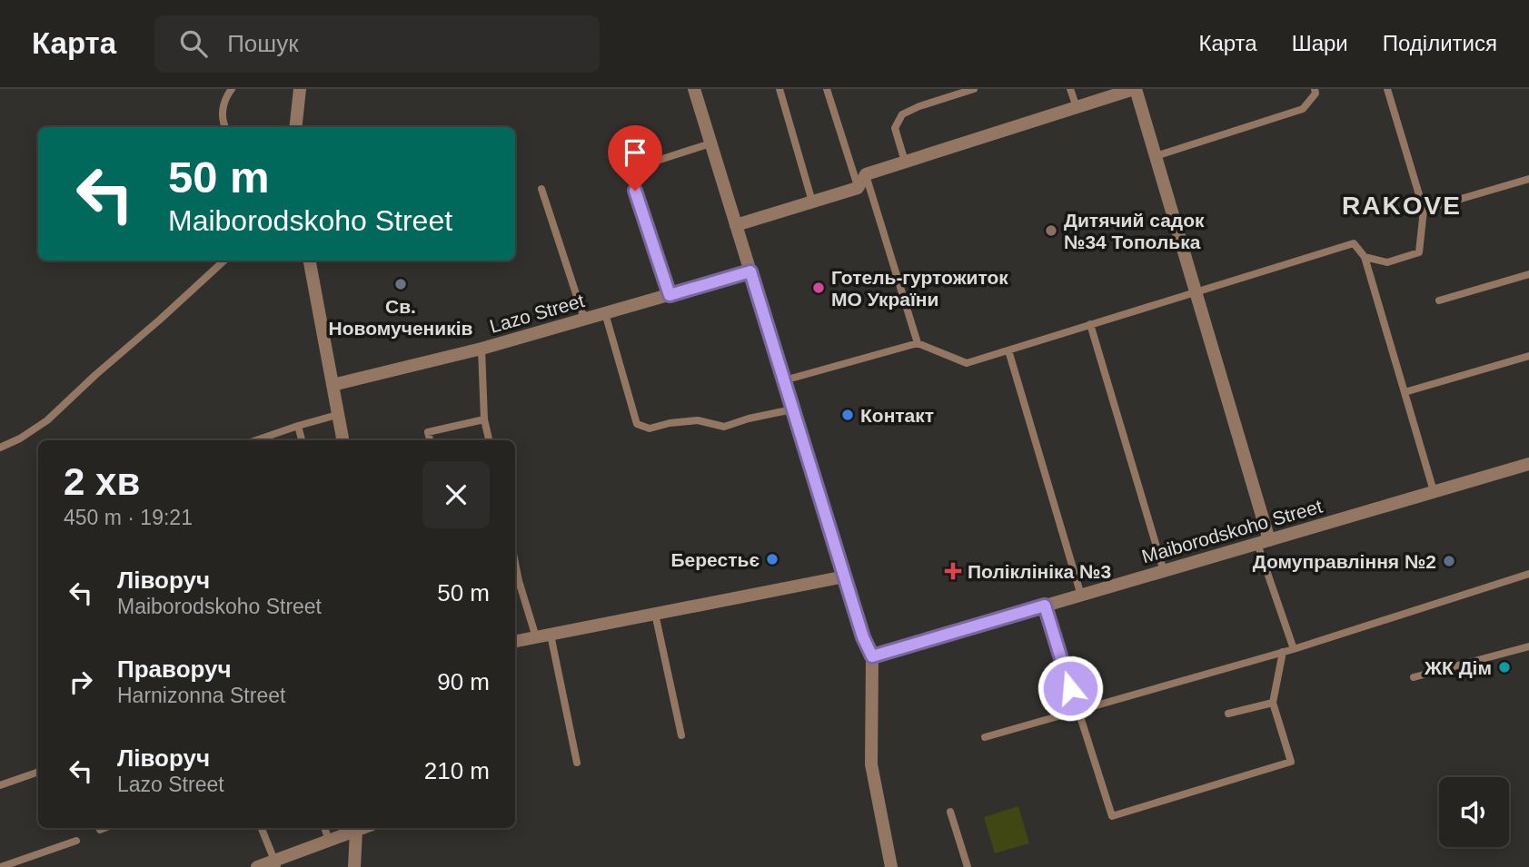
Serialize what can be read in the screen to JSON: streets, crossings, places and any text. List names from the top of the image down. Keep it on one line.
{"streets":{"street":["Lazo Street","Maiborodskoho Street"]},"districts":["RAKOVE"],"places":{"other":["Дитячий садок №34 Тополька","Св. Новомучеників","Готель-гуртожиток МО України","Контакт","Берестьє","Домуправління №2","ЖК Дім"],"health":["Поліклініка №3"]},"page":{"header":"Карта","search":"Пошук","nav":["Карта","Шари","Поділитися"],"turn":["50 m","Maiborodskoho Street"],"heading":["2 хв","450 m · 19:21"],"list":[{"name":"Ліворуч","note":"Maiborodskoho Street","value":"50 m"},{"name":"Праворуч","note":"Harnizonna Street","value":"90 m"},{"name":"Ліворуч","note":"Lazo Street","value":"210 m"}]}}
